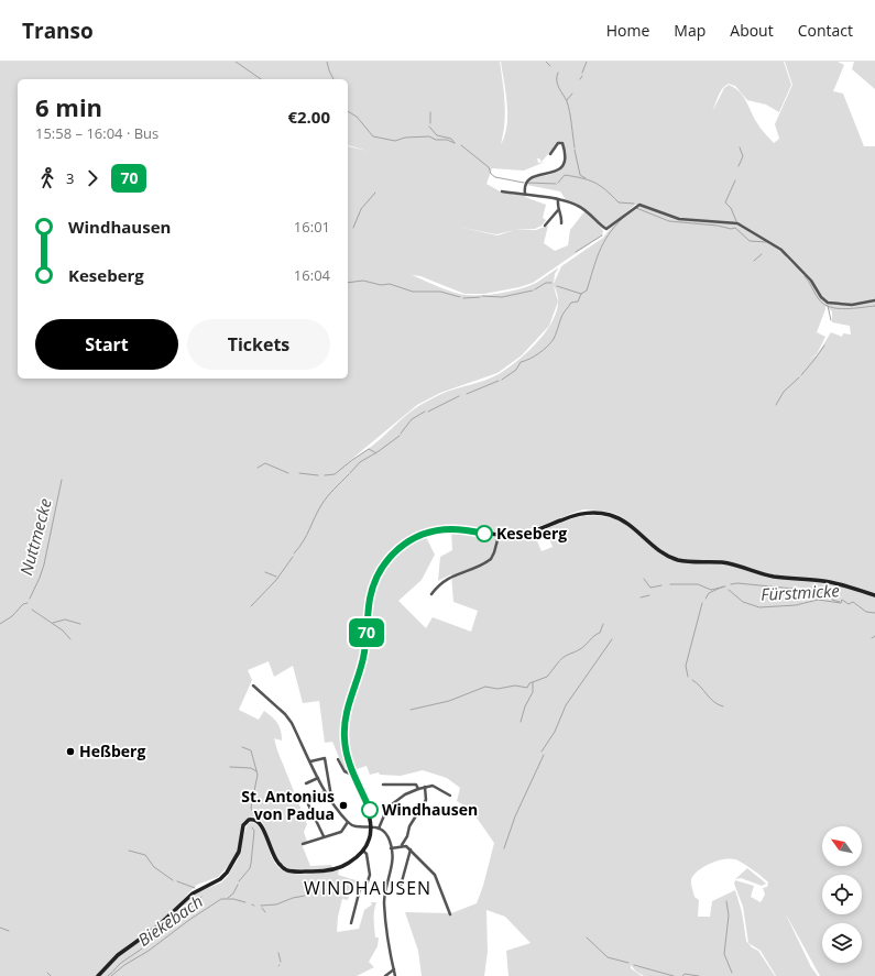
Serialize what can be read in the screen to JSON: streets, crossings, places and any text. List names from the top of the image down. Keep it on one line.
{"districts":["WINDHAUSEN"],"water":["Nuttmecke","Fürstmicke","Biekebach"],"places":["Keseberg","Heßberg","St. Antonius von Padua","Windhausen"],"lines":["bus line 70"],"north":"top left","page":{"header":"Transo","nav":["Home","Map","About","Contact"],"on_map":"70","heading":["6 min","15:58 – 16:04 · Bus","€2.00"],"legs":["3","70"],"list":[{"name":"Windhausen","value":"16:01"},{"name":"Keseberg","value":"16:04"}],"buttons":["Start","Tickets"]}}
